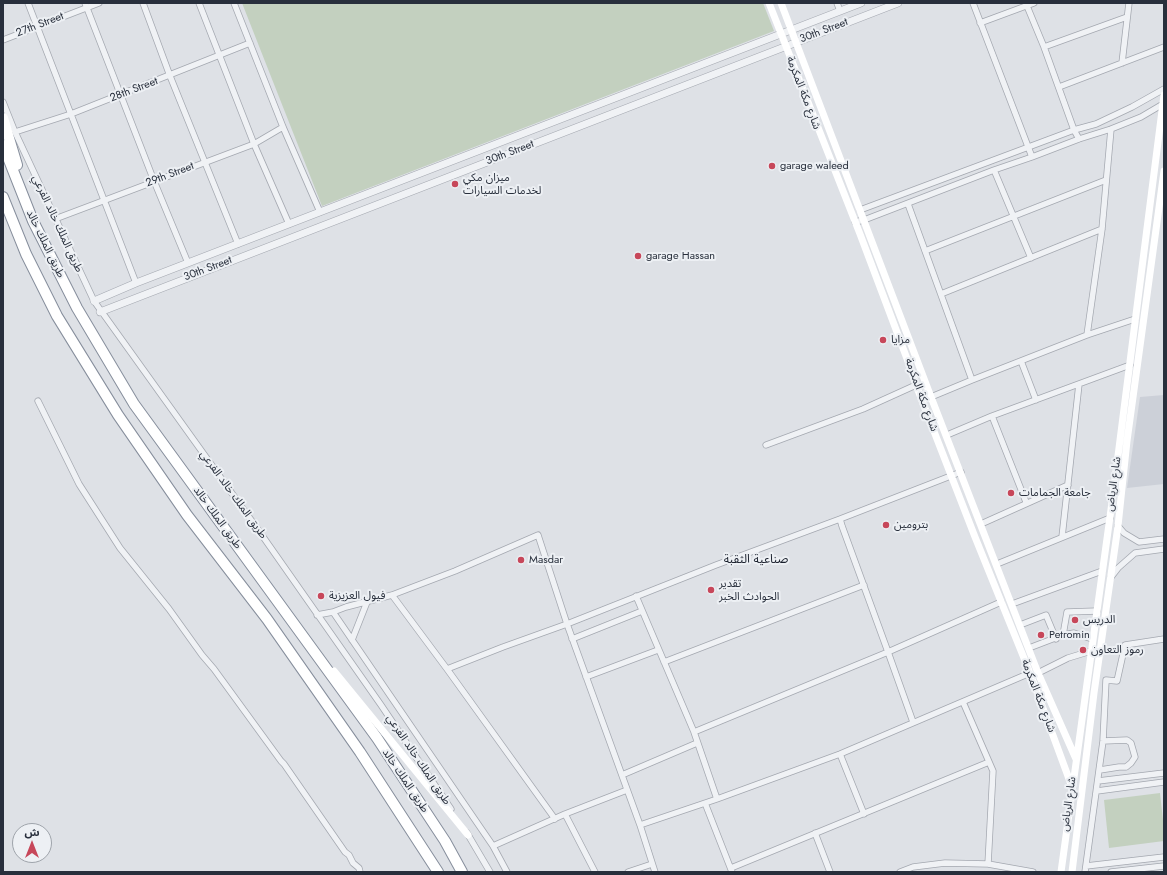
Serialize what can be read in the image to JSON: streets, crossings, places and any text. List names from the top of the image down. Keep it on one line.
{"streets":{"highway":["طريق الملك خالد"],"main road":["شارع مكة المكرمة","شارع الرياض"],"street":["27th Street","30th Street","28th Street","29th Street","طريق الملك خالد الفرعي"]},"crossings":[["30th Street","شارع مكة المكرمة"],["30th Street","طريق الملك خالد الفرعي"],["28th Street","طريق الملك خالد الفرعي"],["شارع مكة المكرمة","شارع الرياض"],["29th Street","طريق الملك خالد الفرعي"]],"districts":["صناعية الثقبة"],"places":["garage waleed","ميزان مكي لخدمات السيارات","garage Hassan","مزايا","جامعة الجمامات","بترومين","Masdar","تقدير الحوادث الخبر","فيول العزيزية","الدريس","Petromin","رموز التعاون"],"north":"top"}
